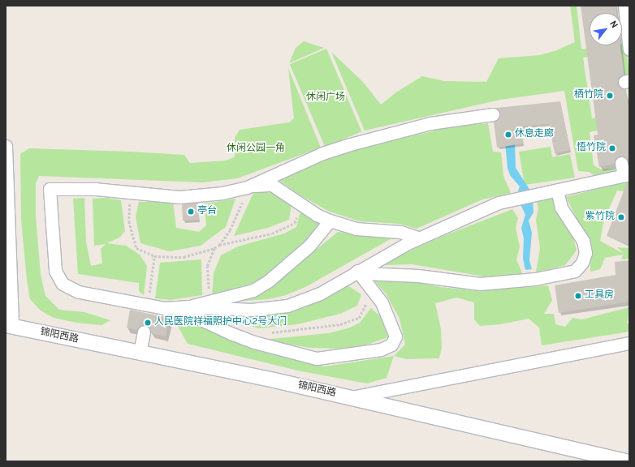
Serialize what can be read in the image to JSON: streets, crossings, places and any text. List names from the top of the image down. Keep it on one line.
{"streets":{"street":["锦阳西路"]},"parks":["休闲广场","休闲公园一角"],"places":["栖竹院","休息走廊","悟竹院","亭台","紫竹院","工具房","人民医院祥福照护中心2号大门"],"north":"top right"}
